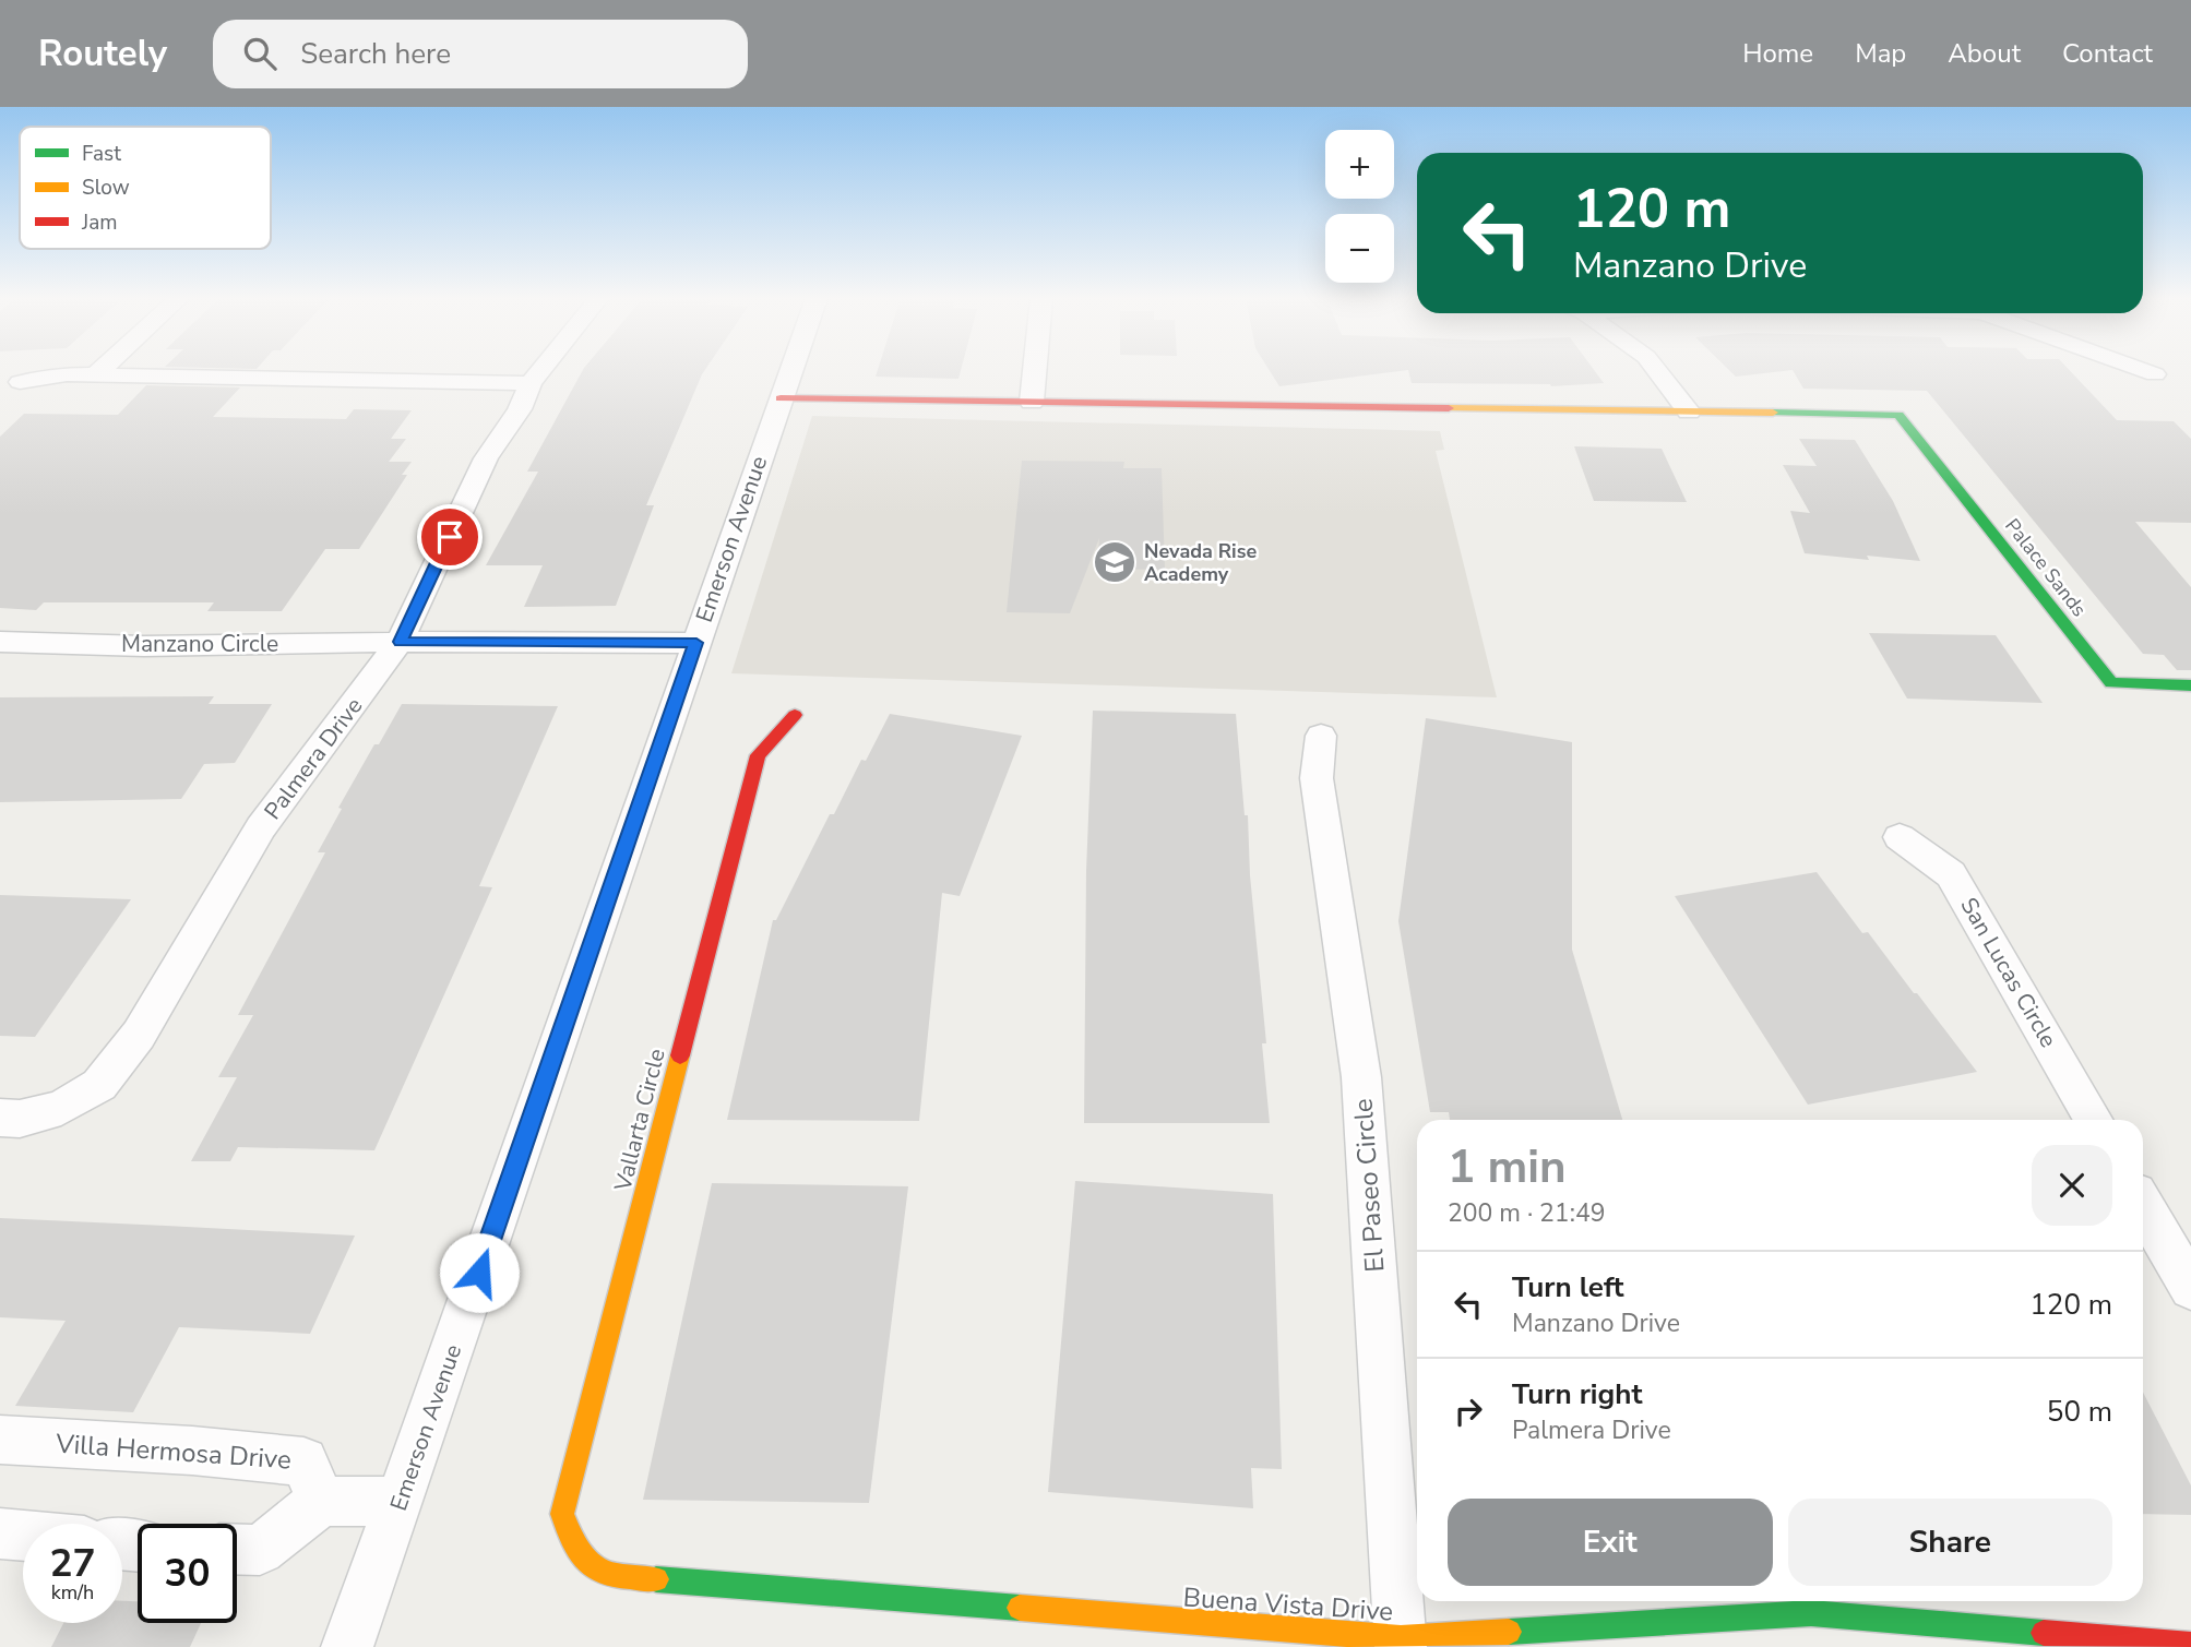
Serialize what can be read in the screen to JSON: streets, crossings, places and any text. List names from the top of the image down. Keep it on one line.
{"streets":{"street":["Emerson Avenue","Palace Sands","Manzano Circle","Palmera Drive","San Lucas Circle","Vallarta Circle","El Paseo Circle","Villa Hermosa Drive","Buena Vista Drive"]},"crossings":[["Emerson Avenue","Manzano Circle"],["Manzano Circle","Palmera Drive"],["Vallarta Circle","Buena Vista Drive"],["El Paseo Circle","Buena Vista Drive"]],"places":{"school or university":["Nevada Rise Academy"]},"legend":["Fast","Slow","Jam"],"page":{"header":"Routely","search":"Search here","nav":["Home","Map","About","Contact"],"map_buttons":["+","−"],"turn":["120 m","Manzano Drive"],"heading":["1 min","200 m · 21:49"],"list":[{"name":"Turn left","note":"Manzano Drive","value":"120 m"},{"name":"Turn right","note":"Palmera Drive","value":"50 m"}],"buttons":["Exit","Share"],"speed":"27 km/h","limit":"30"}}
